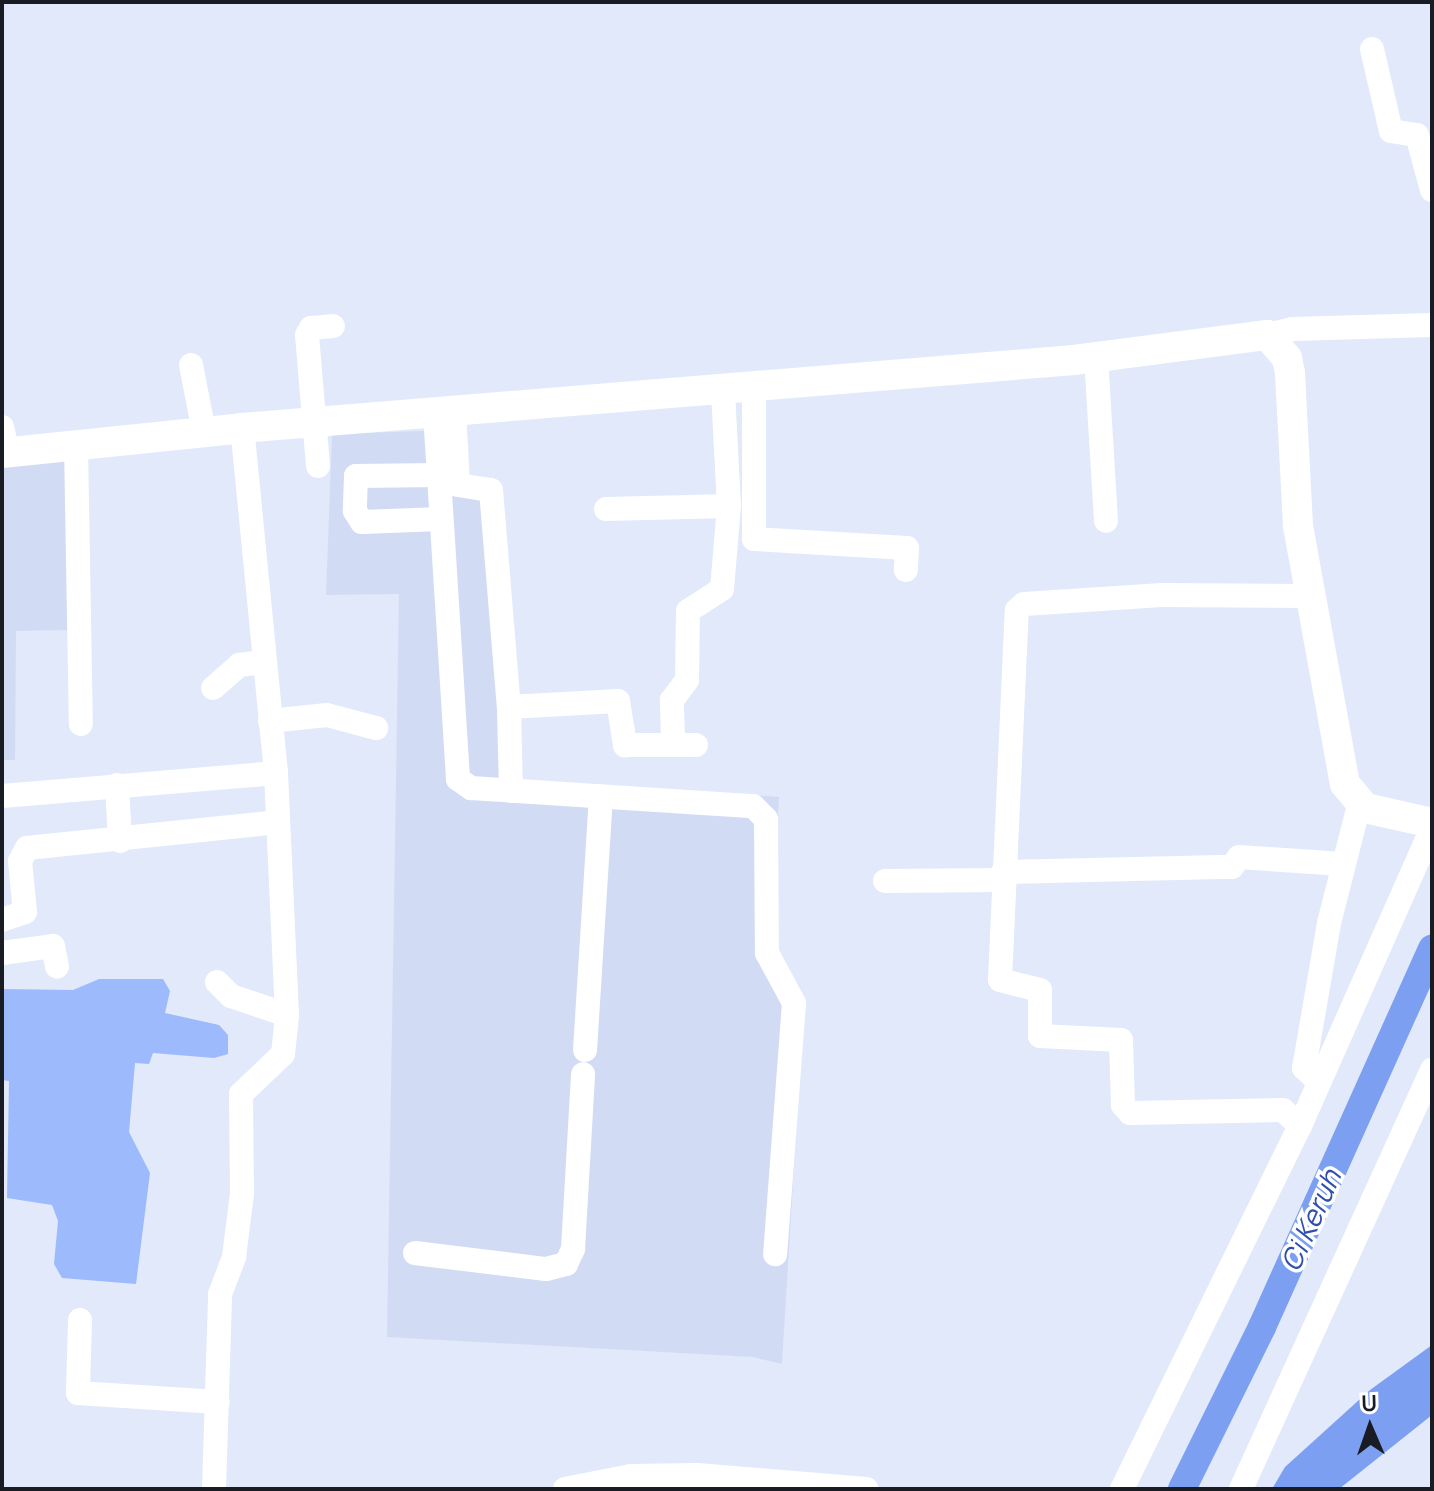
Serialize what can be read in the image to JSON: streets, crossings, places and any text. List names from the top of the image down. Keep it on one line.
{"water":["Ci Keruh"],"north":"top"}
